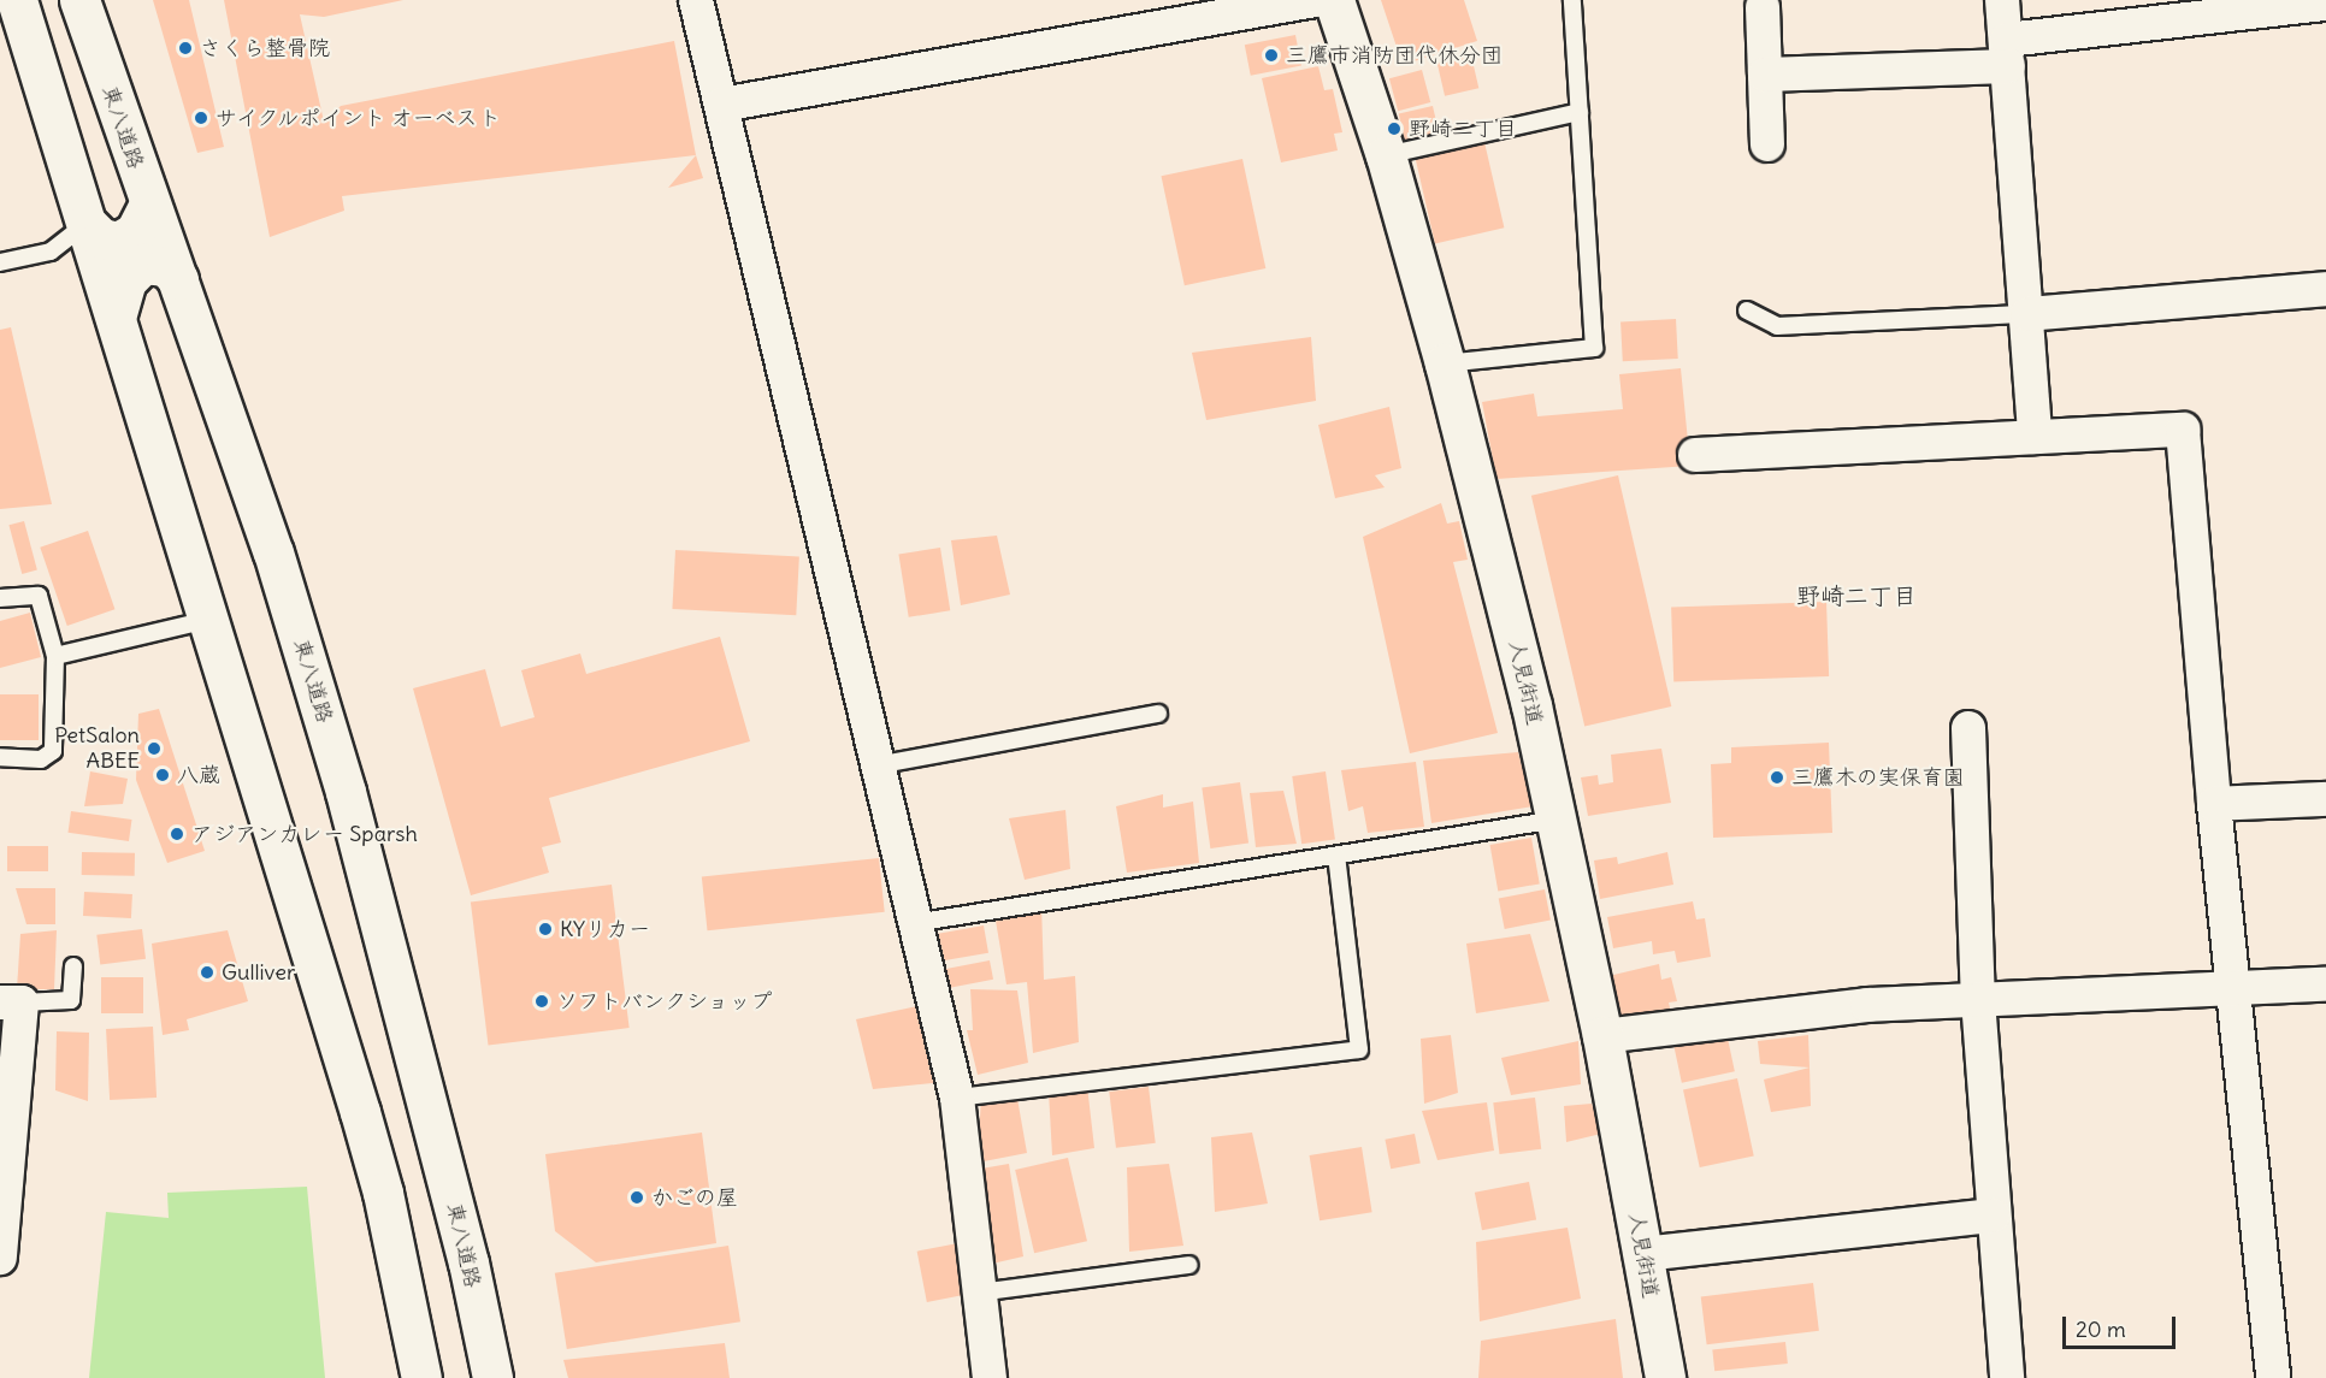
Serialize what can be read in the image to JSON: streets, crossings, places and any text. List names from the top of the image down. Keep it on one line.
{"streets":{"main road":["東八道路","人見街道"]},"districts":["野崎二丁目"],"places":["さくら整骨院","三鷹市消防団代休分団","サイクルポイント オーベスト","野崎二丁目","PetSalon ABEE","八蔵","三鷹木の実保育園","アジアンカレー Sparsh","KYリカー","Gulliver","ソフトバンクショップ","かごの屋"],"scale_bar":"20 m"}
